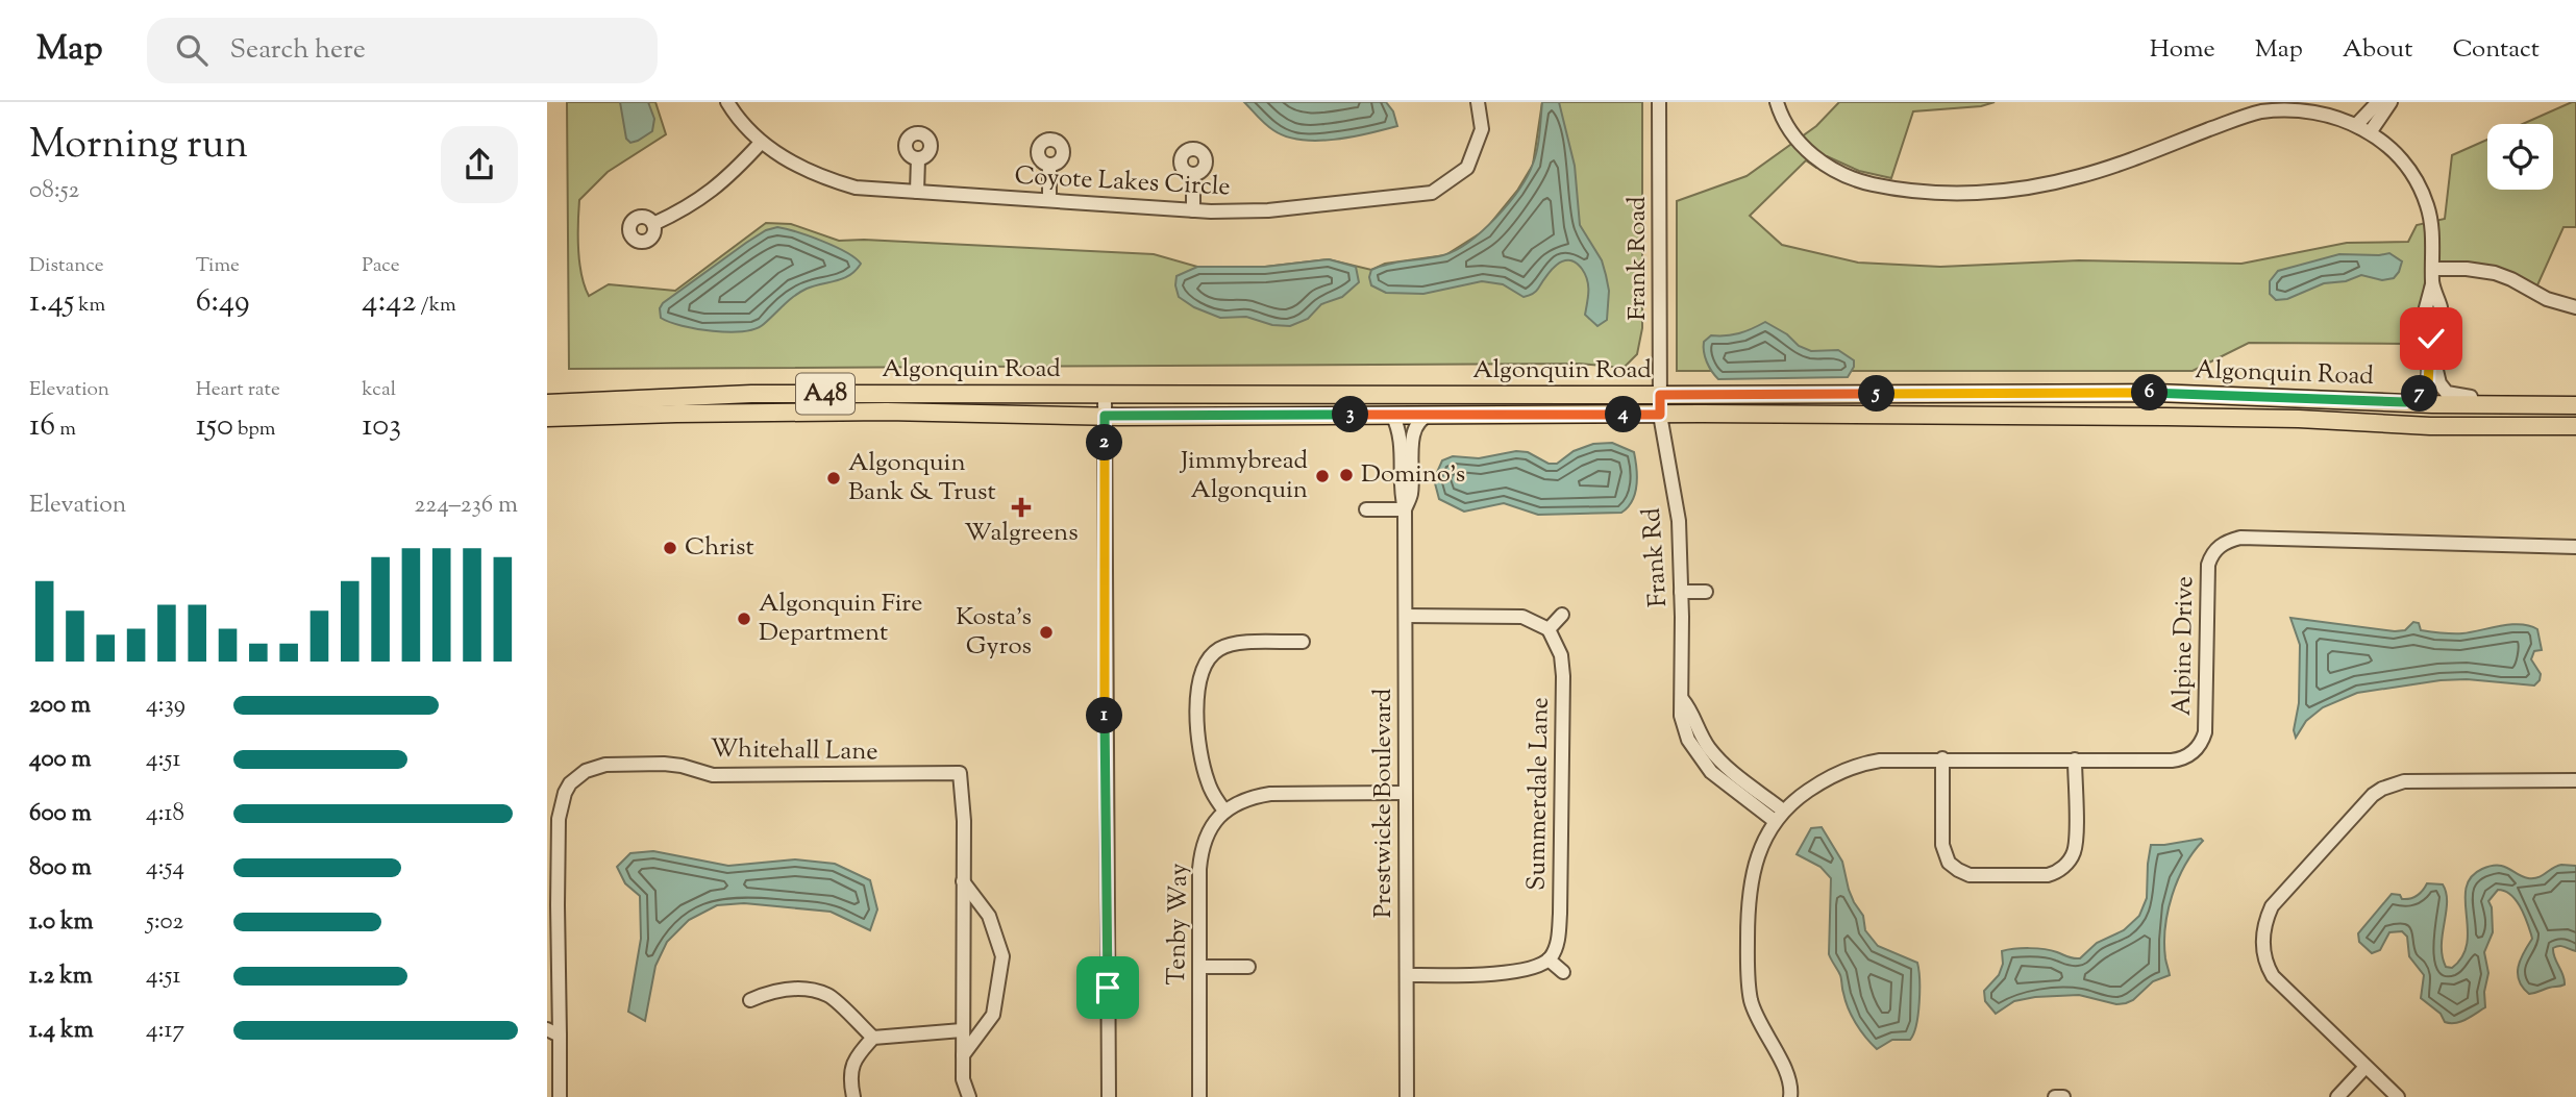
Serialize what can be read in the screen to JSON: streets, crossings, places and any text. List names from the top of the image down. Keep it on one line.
{"streets":{"main road":["Algonquin Road","A48"],"street":["Coyote Lakes Circle","Frank Road","Frank Rd","Alpine Drive","Whitehall Lane","Summerdale Lane","Prestwicke Boulevard","Tenby Way"]},"crossings":[["Frank Road","Algonquin Road"],["Frank Road","A48"],["Frank Road","Frank Rd"],["Algonquin Road","A48"],["A48","Frank Rd"],["A48","Prestwicke Boulevard"],["Frank Rd","Alpine Drive"]],"places":{"other":["Domino's","Jimmybread Algonquin","Algonquin Bank & Trust","Christ","Algonquin Fire Department","Kosta's Gyros"],"health":["Walgreens"]},"page":{"header":"Map","search":"Search here","nav":["Home","Map","About","Contact"],"heading":["Morning run","08:52"],"stats":[["Distance","1.45 km"],["Time","6:49"],["Pace","4:42 /km"],["Elevation","16 m"],["Heart rate","150 bpm"],["kcal","103"]],"pins":["6","5","7","3","4","2","1"],"chart":["Elevation","224–236 m"],"list":[{"name":"200 m","note":"4:39"},{"name":"400 m","note":"4:51"},{"name":"600 m","note":"4:18"},{"name":"800 m","note":"4:54"},{"name":"1.0 km","note":"5:02"},{"name":"1.2 km","note":"4:51"},{"name":"1.4 km","note":"4:17"}]}}
